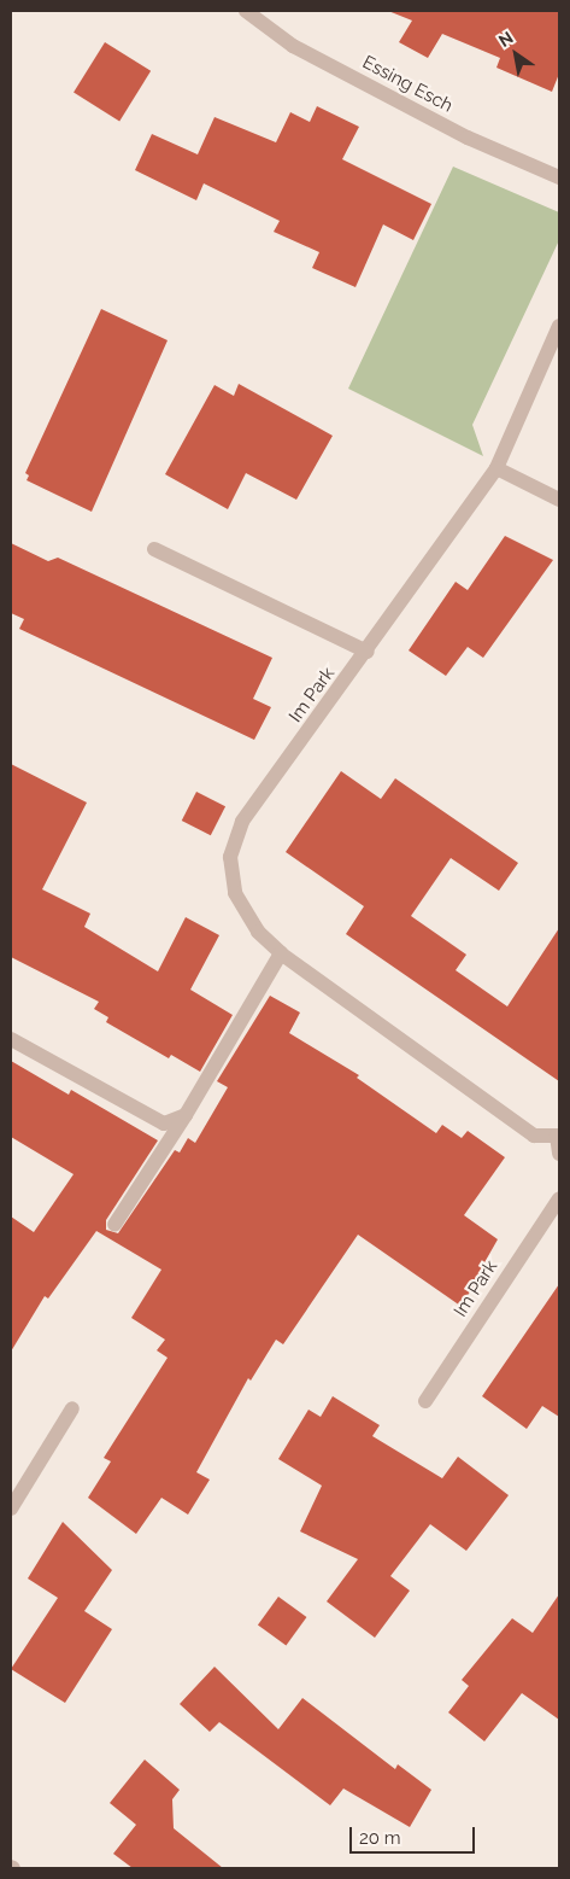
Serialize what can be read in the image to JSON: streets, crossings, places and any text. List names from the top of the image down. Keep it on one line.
{"streets":{"street":["Essing Esch","Im Park"]},"scale_bar":"20 m","north":"top left"}
